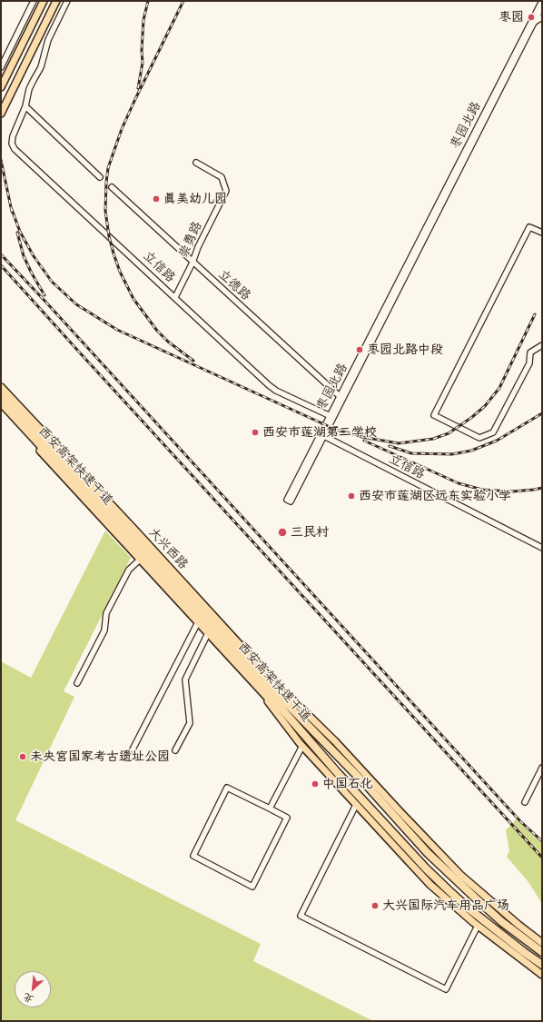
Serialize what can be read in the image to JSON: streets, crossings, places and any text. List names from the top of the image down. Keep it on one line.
{"streets":{"highway":["西安高架快速干道"],"main road":["大兴西路"],"street":["枣园北路","崇勇路","立信路","立德路"]},"crossings":[["枣园北路","立信路"],["枣园北路","立德路"],["崇勇路","立信路"],["崇勇路","立德路"],["西安高架快速干道","大兴西路"]],"places":["枣园","真美幼儿园","枣园北路中段","西安市莲湖第二学校","西安市莲湖区远东实验小学","三民村","未央宫国家考古遗址公园","中国石化","大兴国际汽车用品广场"],"north":"bottom left"}
